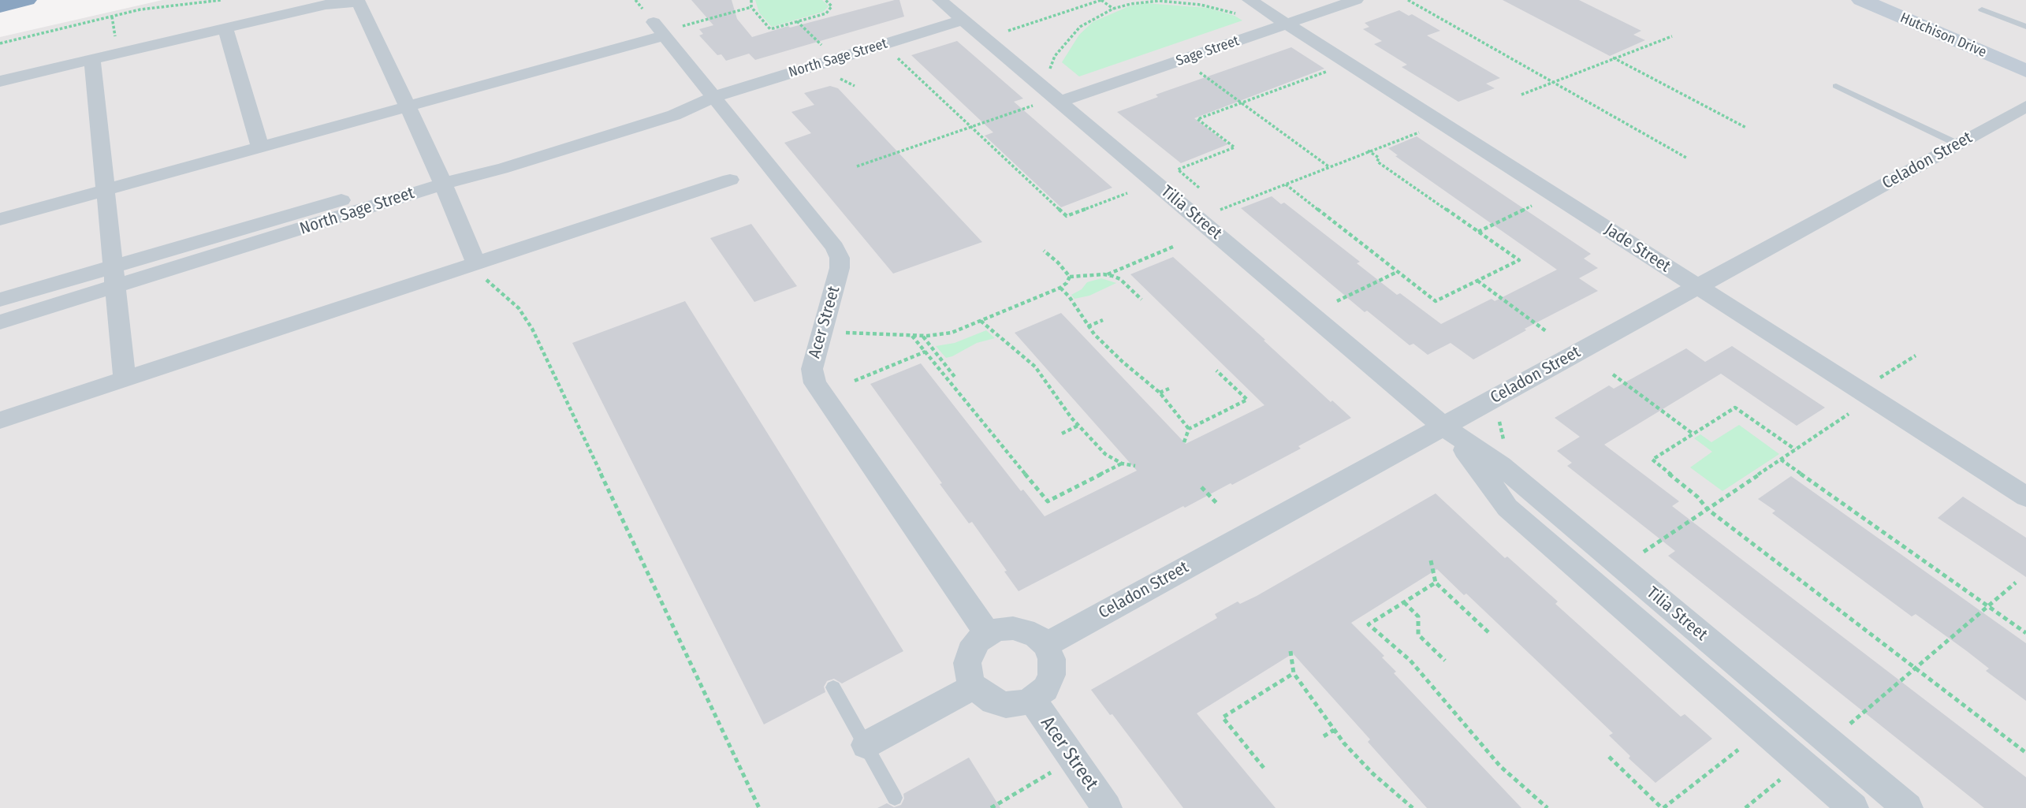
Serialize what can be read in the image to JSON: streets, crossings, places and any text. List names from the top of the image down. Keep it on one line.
{"streets":{"street":["Hutchison Drive","Sage Street","North Sage Street","Celadon Street","Tilia Street","Jade Street","Acer Street"]},"crossings":[["Sage Street","Tilia Street"],["Sage Street","Jade Street"],["North Sage Street","Tilia Street"],["North Sage Street","Acer Street"],["Celadon Street","Tilia Street"],["Celadon Street","Jade Street"],["Celadon Street","Acer Street"]]}
